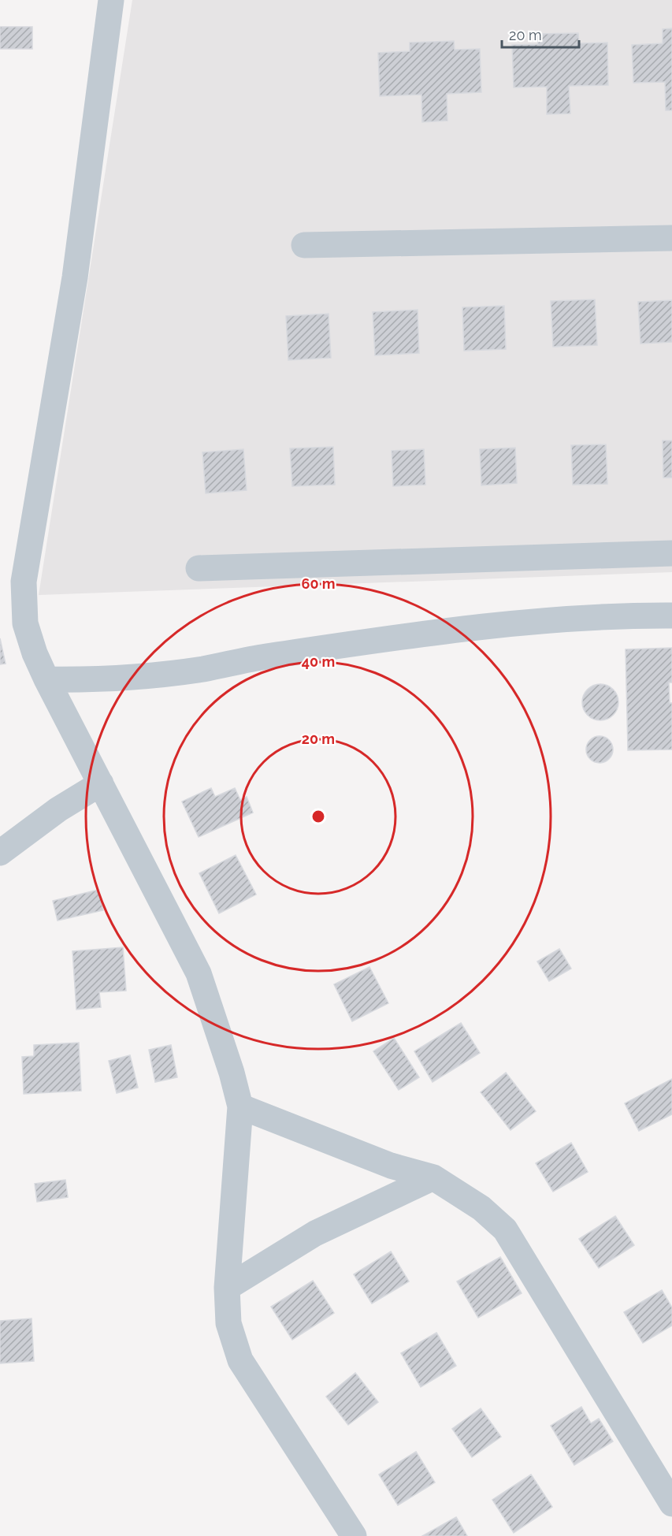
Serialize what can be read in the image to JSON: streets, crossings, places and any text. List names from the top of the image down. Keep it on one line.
{"scale_bar":"20 m","rings":["60 m","40 m","20 m"]}
